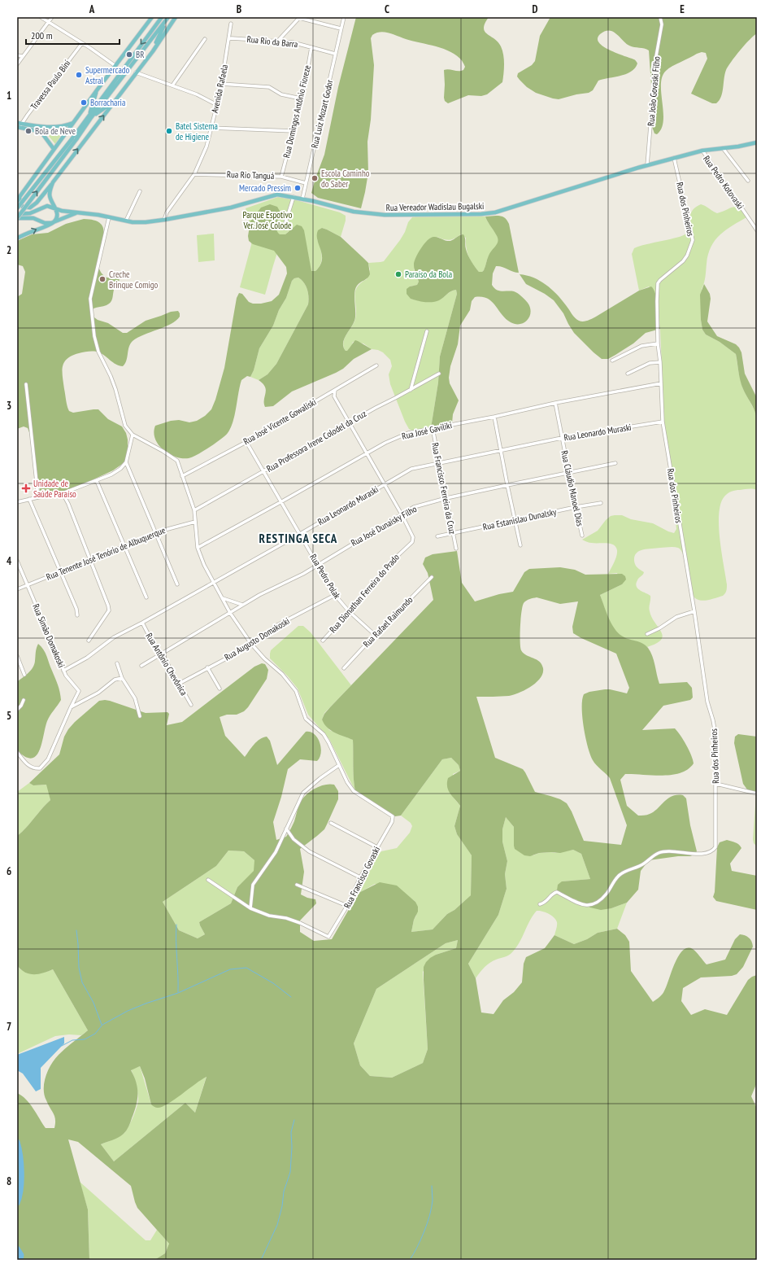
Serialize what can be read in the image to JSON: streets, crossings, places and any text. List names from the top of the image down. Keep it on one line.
{"streets":{"main road":["Rua Vereador Wadislau Bugalski"],"street":["Rua Rio da Barra","Travessa Paulo Bini","Avenida Rafaela","Rua João Govaski Filho","Rua Domingos Antônio Fioreze","Rua Luiz Mozart Godor","Rua Rio Tanguá","Rua Pedro Kotovaski","Rua dos Pinheiros","Rua José Vicente Gowaliski","Rua José Gaviliki","Rua Leonardo Muraski","Rua Professora Irene Colodel da Cruz","Rua Francisco Ferreira da Cruz","Rua Cláudio Manoel Dias","Rua Estanislau Dunalsky","Rua José Dunaisky Filho","Rua Tenente José Tenório de Albuquerque","Rua Pedro Polak","Rua Dionathan Ferreira do Prado","Rua Rafael Raimundo","Rua Simão Domakoski","Rua Augusto Domakoski","Rua Antônio Chevônica","Rua Francisco Govaski"]},"crossings":[["Rua Rio da Barra","Avenida Rafaela"],["Rua Rio da Barra","Rua Domingos Antônio Fioreze"],["Rua Rio da Barra","Rua Luiz Mozart Godor"],["Avenida Rafaela","Rua Rio Tanguá"],["Avenida Rafaela","Rua Vereador Wadislau Bugalski"],["Rua João Govaski Filho","Rua Vereador Wadislau Bugalski"],["Rua Domingos Antônio Fioreze","Rua Rio Tanguá"],["Rua Luiz Mozart Godor","Rua Rio Tanguá"],["Rua Luiz Mozart Godor","Rua Vereador Wadislau Bugalski"],["Rua Pedro Kotovaski","Rua Vereador Wadislau Bugalski"],["Rua Vereador Wadislau Bugalski","Rua dos Pinheiros"],["Rua dos Pinheiros","Rua José Gaviliki"],["Rua dos Pinheiros","Rua Leonardo Muraski"],["Rua José Vicente Gowaliski","Rua Pedro Polak"],["Rua José Gaviliki","Rua Francisco Ferreira da Cruz"],["Rua José Gaviliki","Rua Cláudio Manoel Dias"],["Rua José Gaviliki","Rua Pedro Polak"],["Rua Leonardo Muraski","Rua Francisco Ferreira da Cruz"],["Rua Leonardo Muraski","Rua Cláudio Manoel Dias"],["Rua Leonardo Muraski","Rua Pedro Polak"],["Rua Leonardo Muraski","Rua Simão Domakoski"],["Rua Leonardo Muraski","Rua Antônio Chevônica"],["Rua Professora Irene Colodel da Cruz","Rua Pedro Polak"],["Rua Francisco Ferreira da Cruz","Rua Estanislau Dunalsky"],["Rua Francisco Ferreira da Cruz","Rua José Dunaisky Filho"],["Rua Cláudio Manoel Dias","Rua Estanislau Dunalsky"],["Rua Cláudio Manoel Dias","Rua José Dunaisky Filho"],["Rua José Dunaisky Filho","Rua Pedro Polak"],["Rua José Dunaisky Filho","Rua Dionathan Ferreira do Prado"],["Rua José Dunaisky Filho","Rua Antônio Chevônica"],["Rua Tenente José Tenório de Albuquerque","Rua Simão Domakoski"],["Rua Pedro Polak","Rua Dionathan Ferreira do Prado"],["Rua Pedro Polak","Rua Rafael Raimundo"],["Rua Pedro Polak","Rua Augusto Domakoski"],["Rua Augusto Domakoski","Rua Antônio Chevônica"]],"districts":["RESTINGA SECA"],"parks":["Parque Espotivo Ver. José Colode"],"places":{"other":["BR","Supermercado Astral","Borracharia","Bola de Neve","Batel Sistema de Higiene","Escola Caminho do Saber","Mercado Pressim","Paraíso da Bola","Creche Brinque Comigo"],"health":["Unidade de Saúde Paraíso"]},"scale_bar":"200 m","grid":{"columns":["A","B","C","D","E"],"rows":["1","2","3","4","5","6","7","8"]}}
